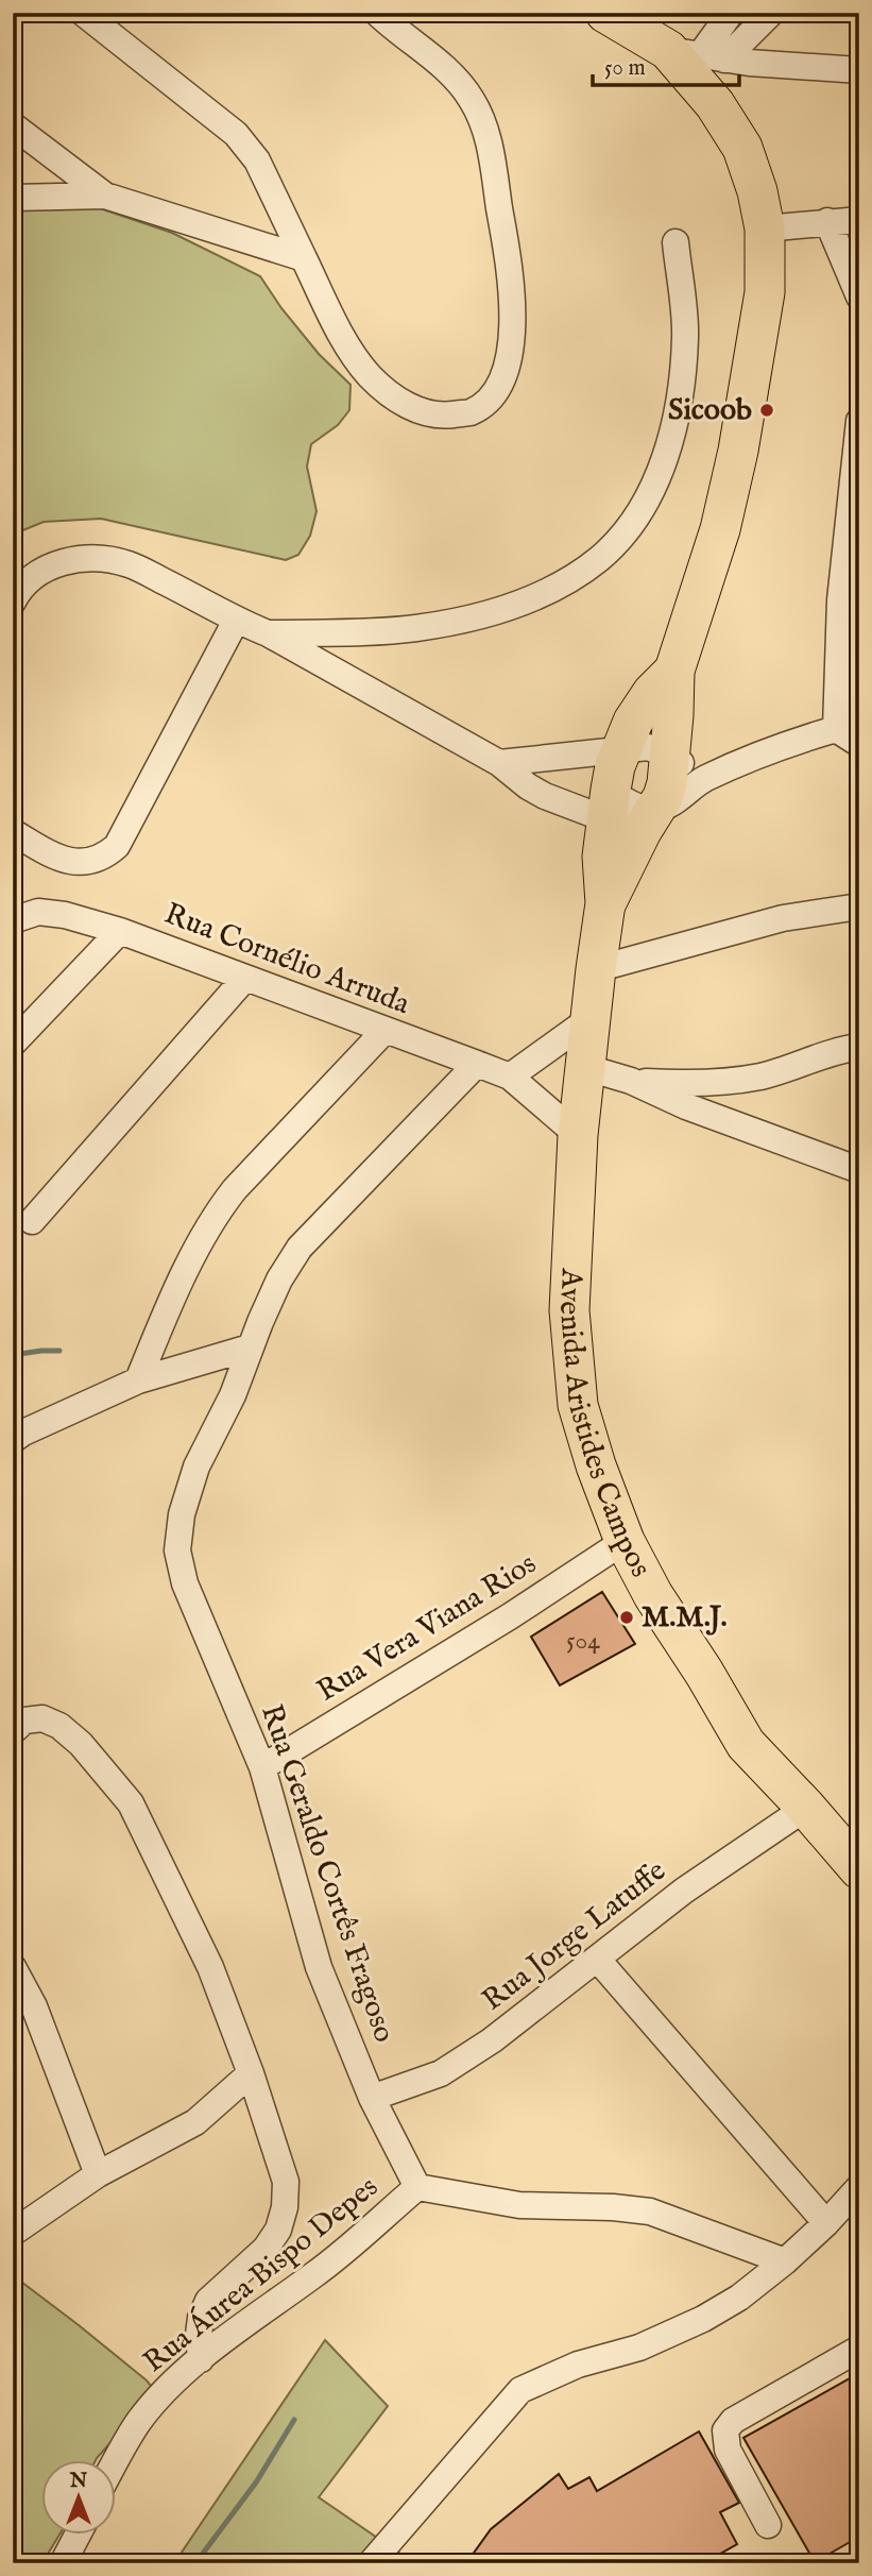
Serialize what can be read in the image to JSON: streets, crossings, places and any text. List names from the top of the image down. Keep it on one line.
{"streets":{"highway":["Avenida Aristides Campos"],"street":["Rua Cornélio Arruda","Rua Vera Viana Rios","Rua Geraldo Cortês Fragoso","Rua Jorge Latuffe","Rua Áurea Bispo Depes"]},"crossings":[["Rua Cornélio Arruda","Avenida Aristides Campos"],["Rua Cornélio Arruda","Rua Geraldo Cortês Fragoso"],["Avenida Aristides Campos","Rua Vera Viana Rios"],["Avenida Aristides Campos","Rua Jorge Latuffe"],["Rua Vera Viana Rios","Rua Geraldo Cortês Fragoso"],["Rua Geraldo Cortês Fragoso","Rua Jorge Latuffe"],["Rua Geraldo Cortês Fragoso","Rua Áurea Bispo Depes"]],"places":["Sicoob","M.M.J."],"house_numbers":["504"],"scale_bar":"50 m","north":"top"}
